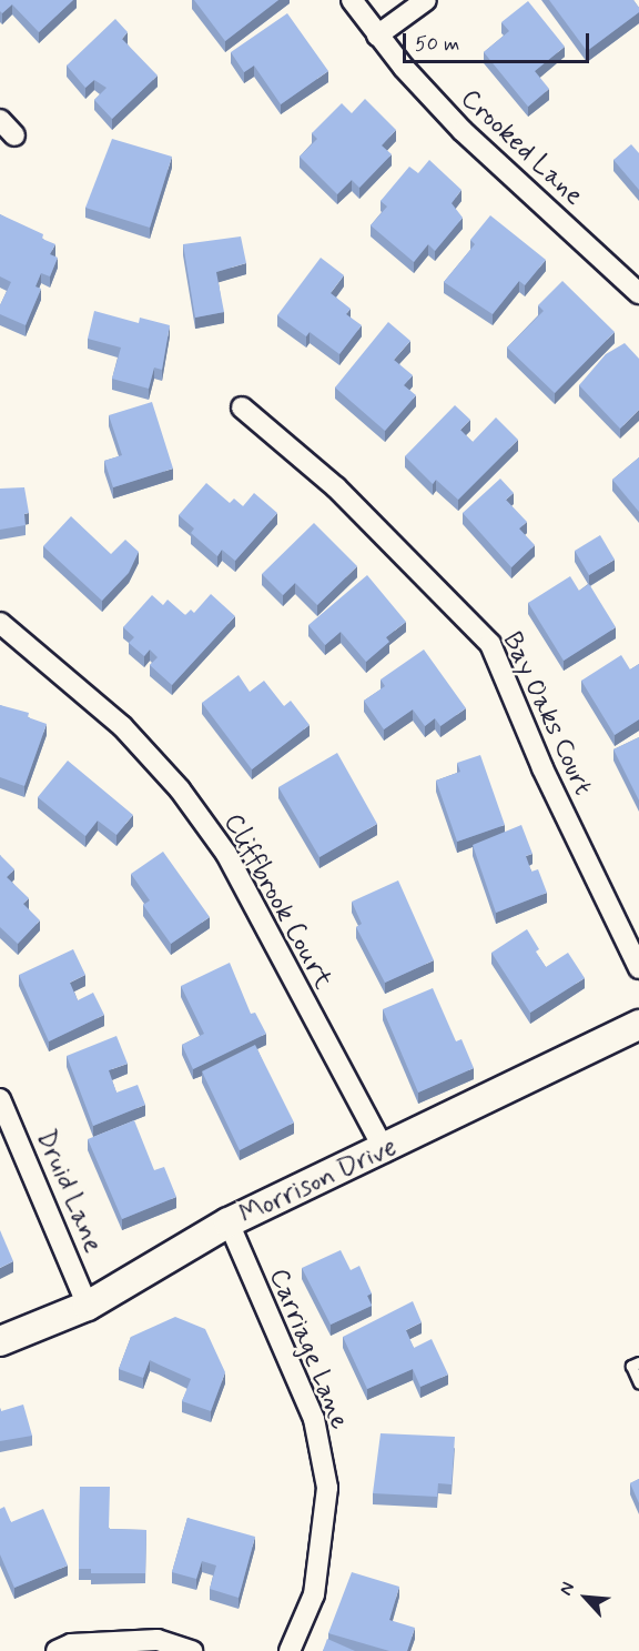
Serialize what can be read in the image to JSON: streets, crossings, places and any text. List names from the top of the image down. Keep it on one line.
{"streets":{"street":["Crooked Lane","Bay Oaks Court","Cliffbrook Court","Morrison Drive","Druid Lane","Carriage Lane"]},"crossings":[["Cliffbrook Court","Morrison Drive"],["Morrison Drive","Druid Lane"],["Morrison Drive","Carriage Lane"]],"scale_bar":"50 m","north":"top left"}
